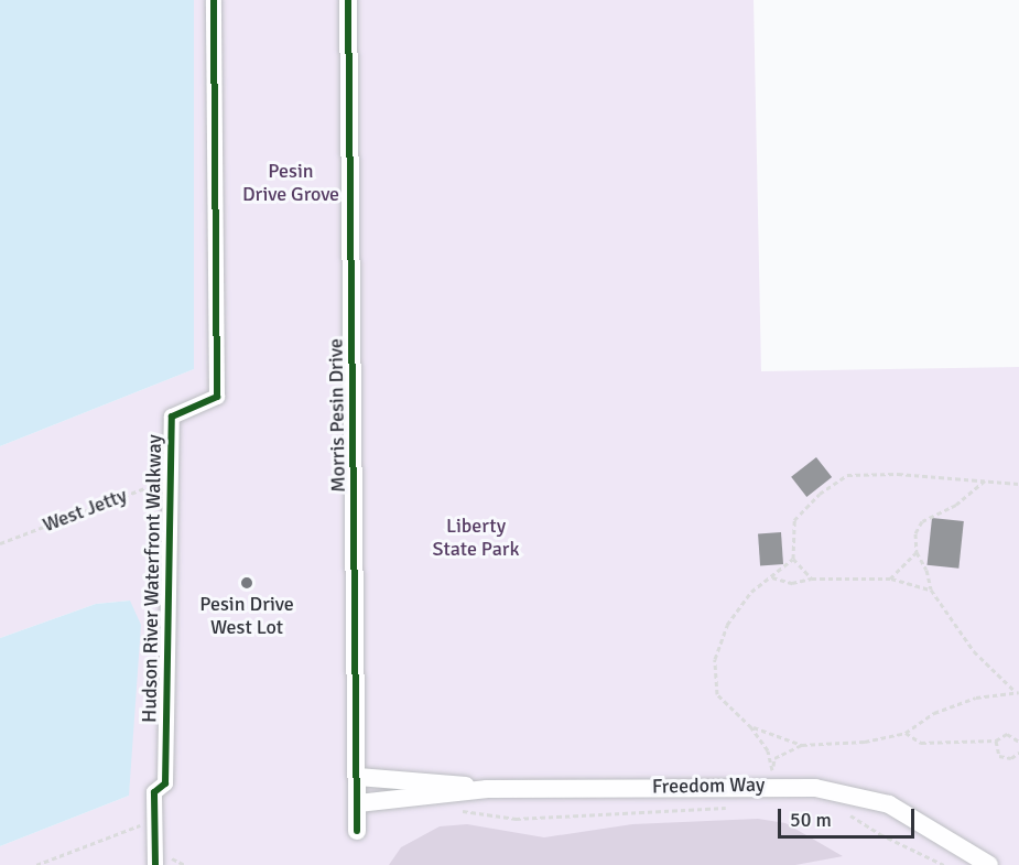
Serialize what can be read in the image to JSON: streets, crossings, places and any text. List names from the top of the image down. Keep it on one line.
{"streets":{"street":["Morris Pesin Drive","Hudson River Waterfront Walkway","Freedom Way"],"path":["West Jetty"]},"crossings":[["Morris Pesin Drive","Freedom Way"],["West Jetty","Hudson River Waterfront Walkway"]],"parks":["Pesin Drive Grove","Liberty State Park"],"places":["Pesin Drive West Lot"],"scale_bar":"50 m"}
